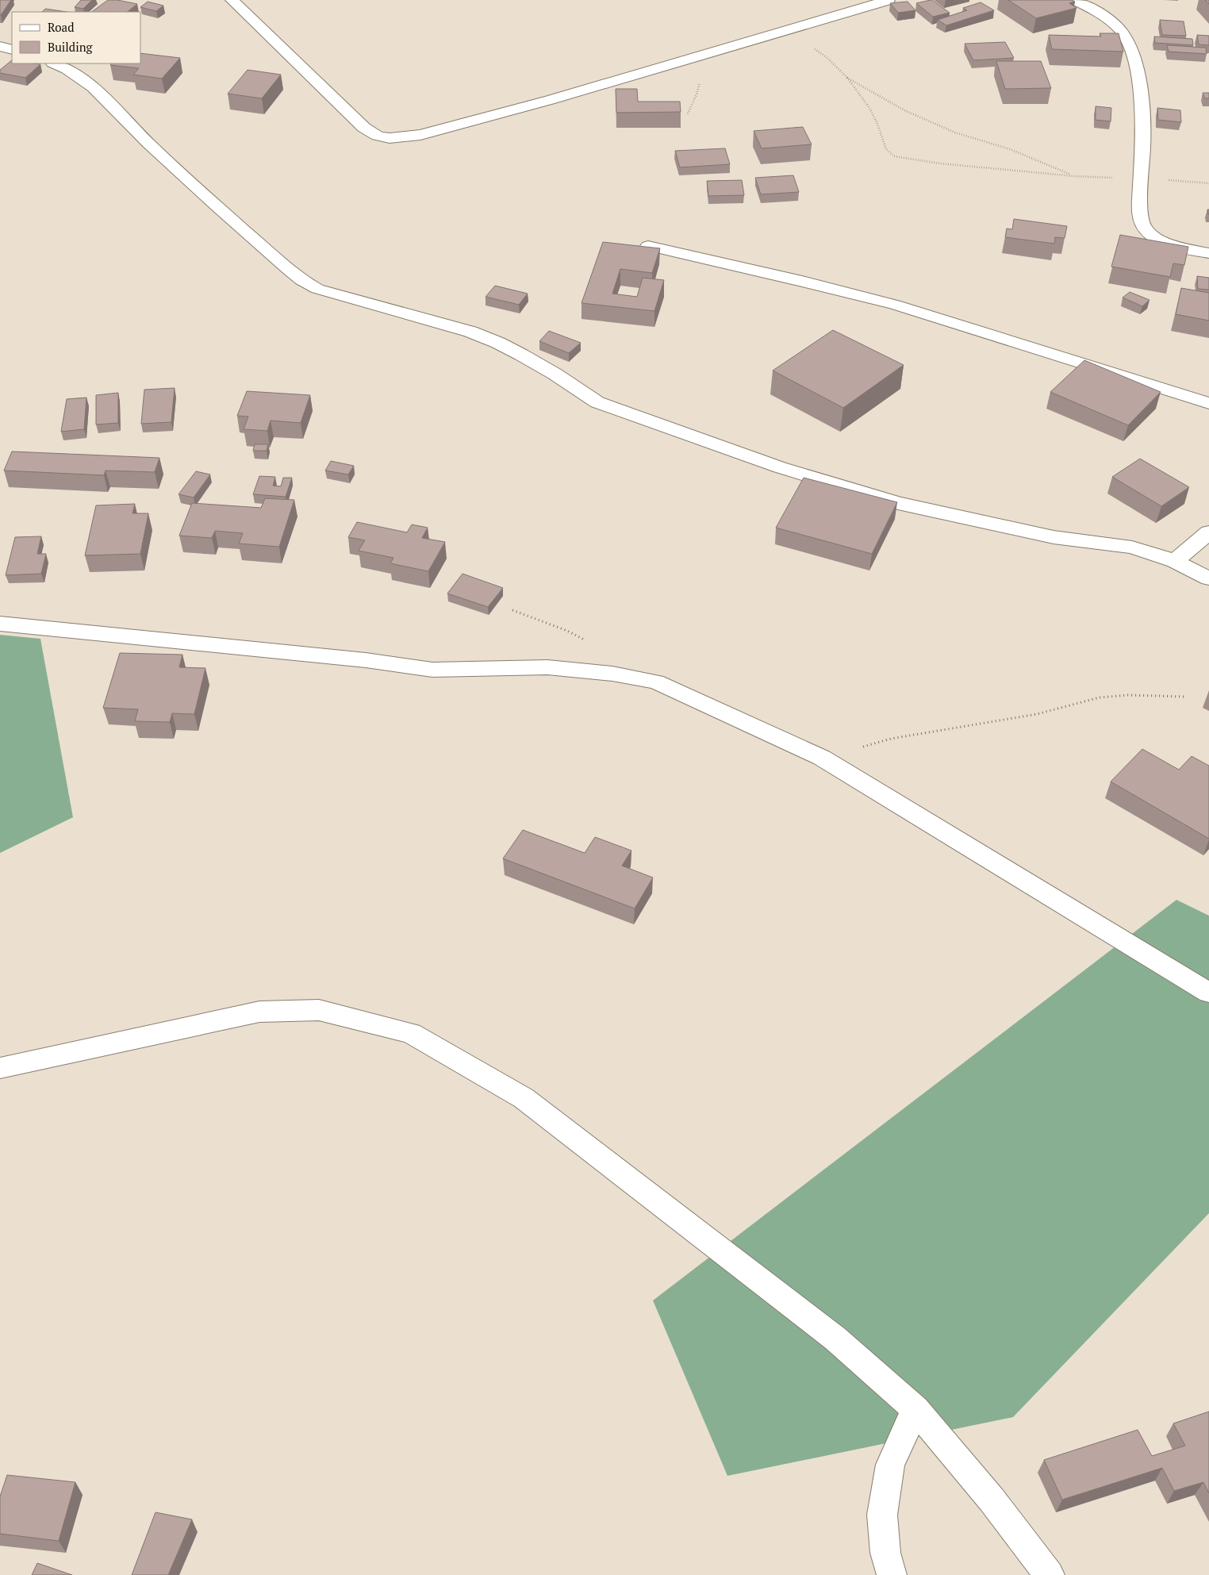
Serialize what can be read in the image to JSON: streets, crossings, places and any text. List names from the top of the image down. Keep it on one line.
{"legend":["Road","Building"]}
